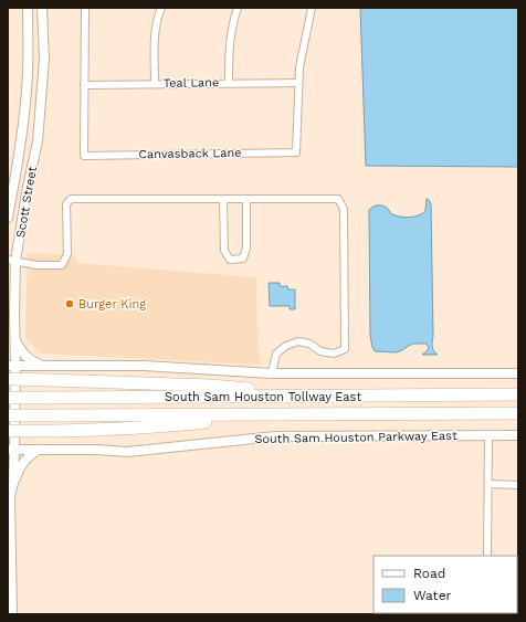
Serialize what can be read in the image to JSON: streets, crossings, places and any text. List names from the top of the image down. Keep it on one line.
{"streets":{"highway":["South Sam Houston Tollway East"],"main road":["Scott Street","South Sam Houston Parkway East"],"street":["Teal Lane","Canvasback Lane"]},"crossings":[["Teal Lane","Canvasback Lane"],["Scott Street","South Sam Houston Parkway East"]],"places":["Burger King"],"legend":["Road","Water"]}
